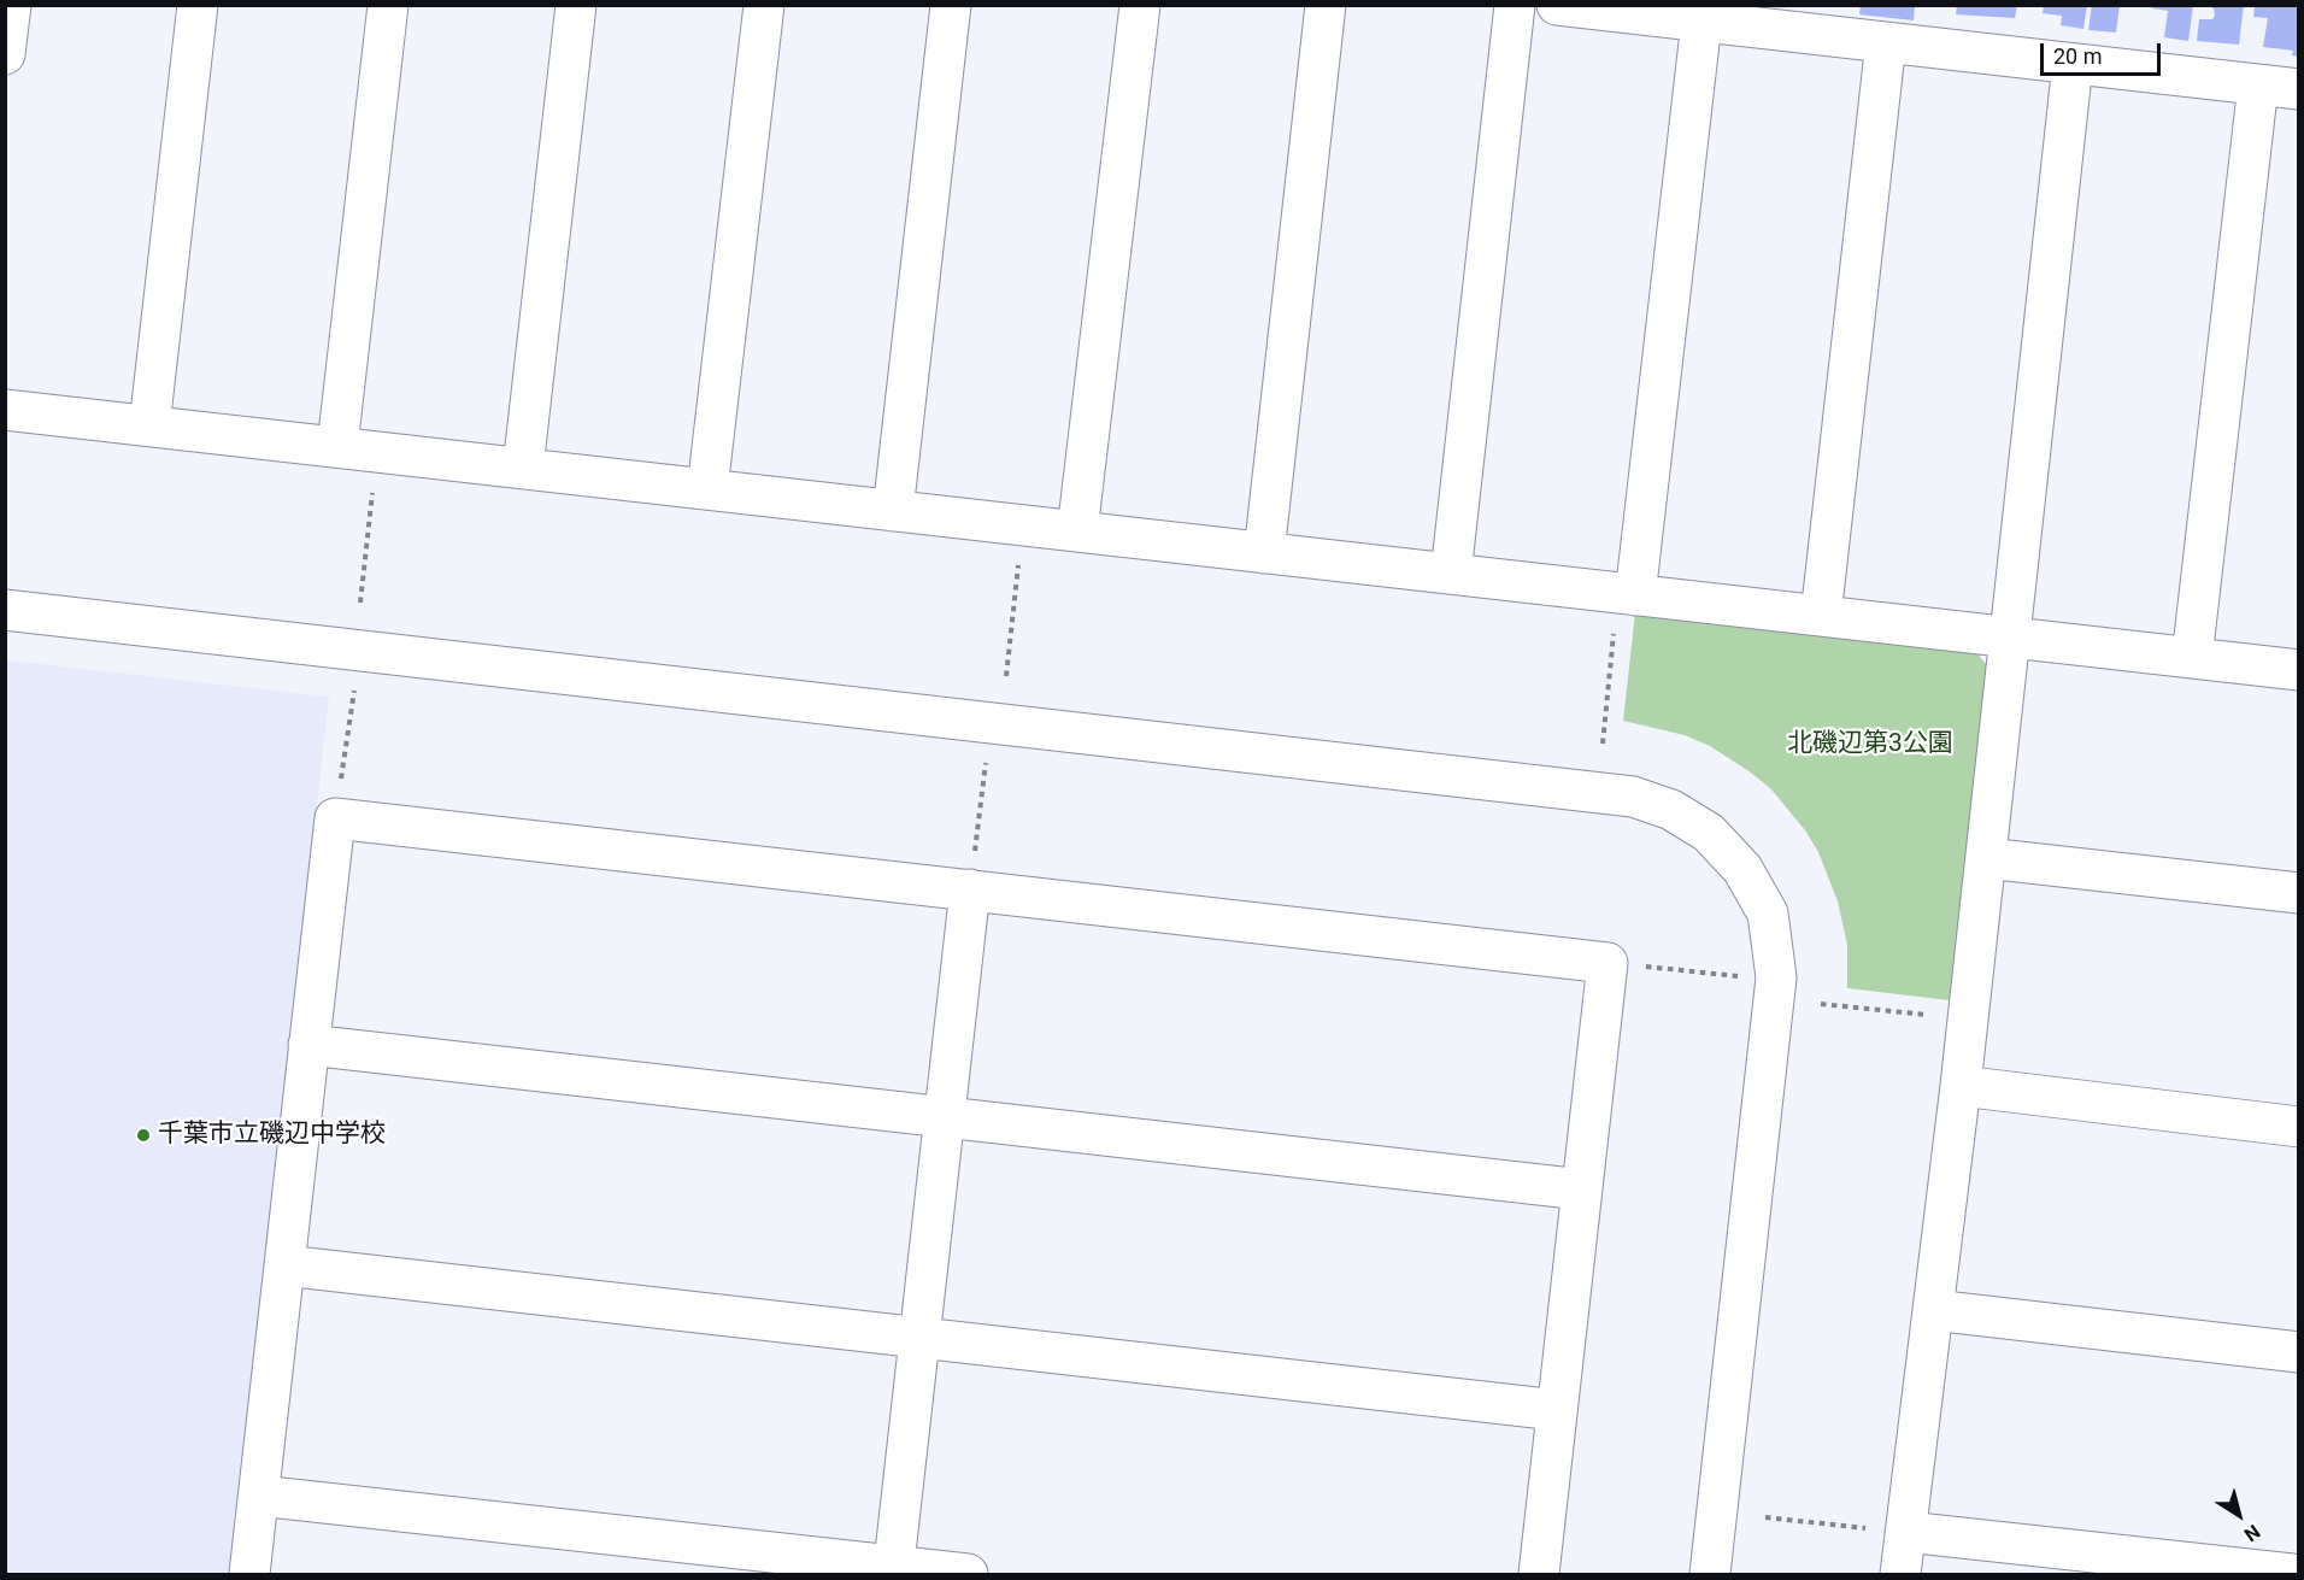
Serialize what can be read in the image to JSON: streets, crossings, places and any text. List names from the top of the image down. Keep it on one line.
{"parks":["北磯辺第3公園"],"places":["千葉市立磯辺中学校"],"scale_bar":"20 m","north":"bottom right"}
